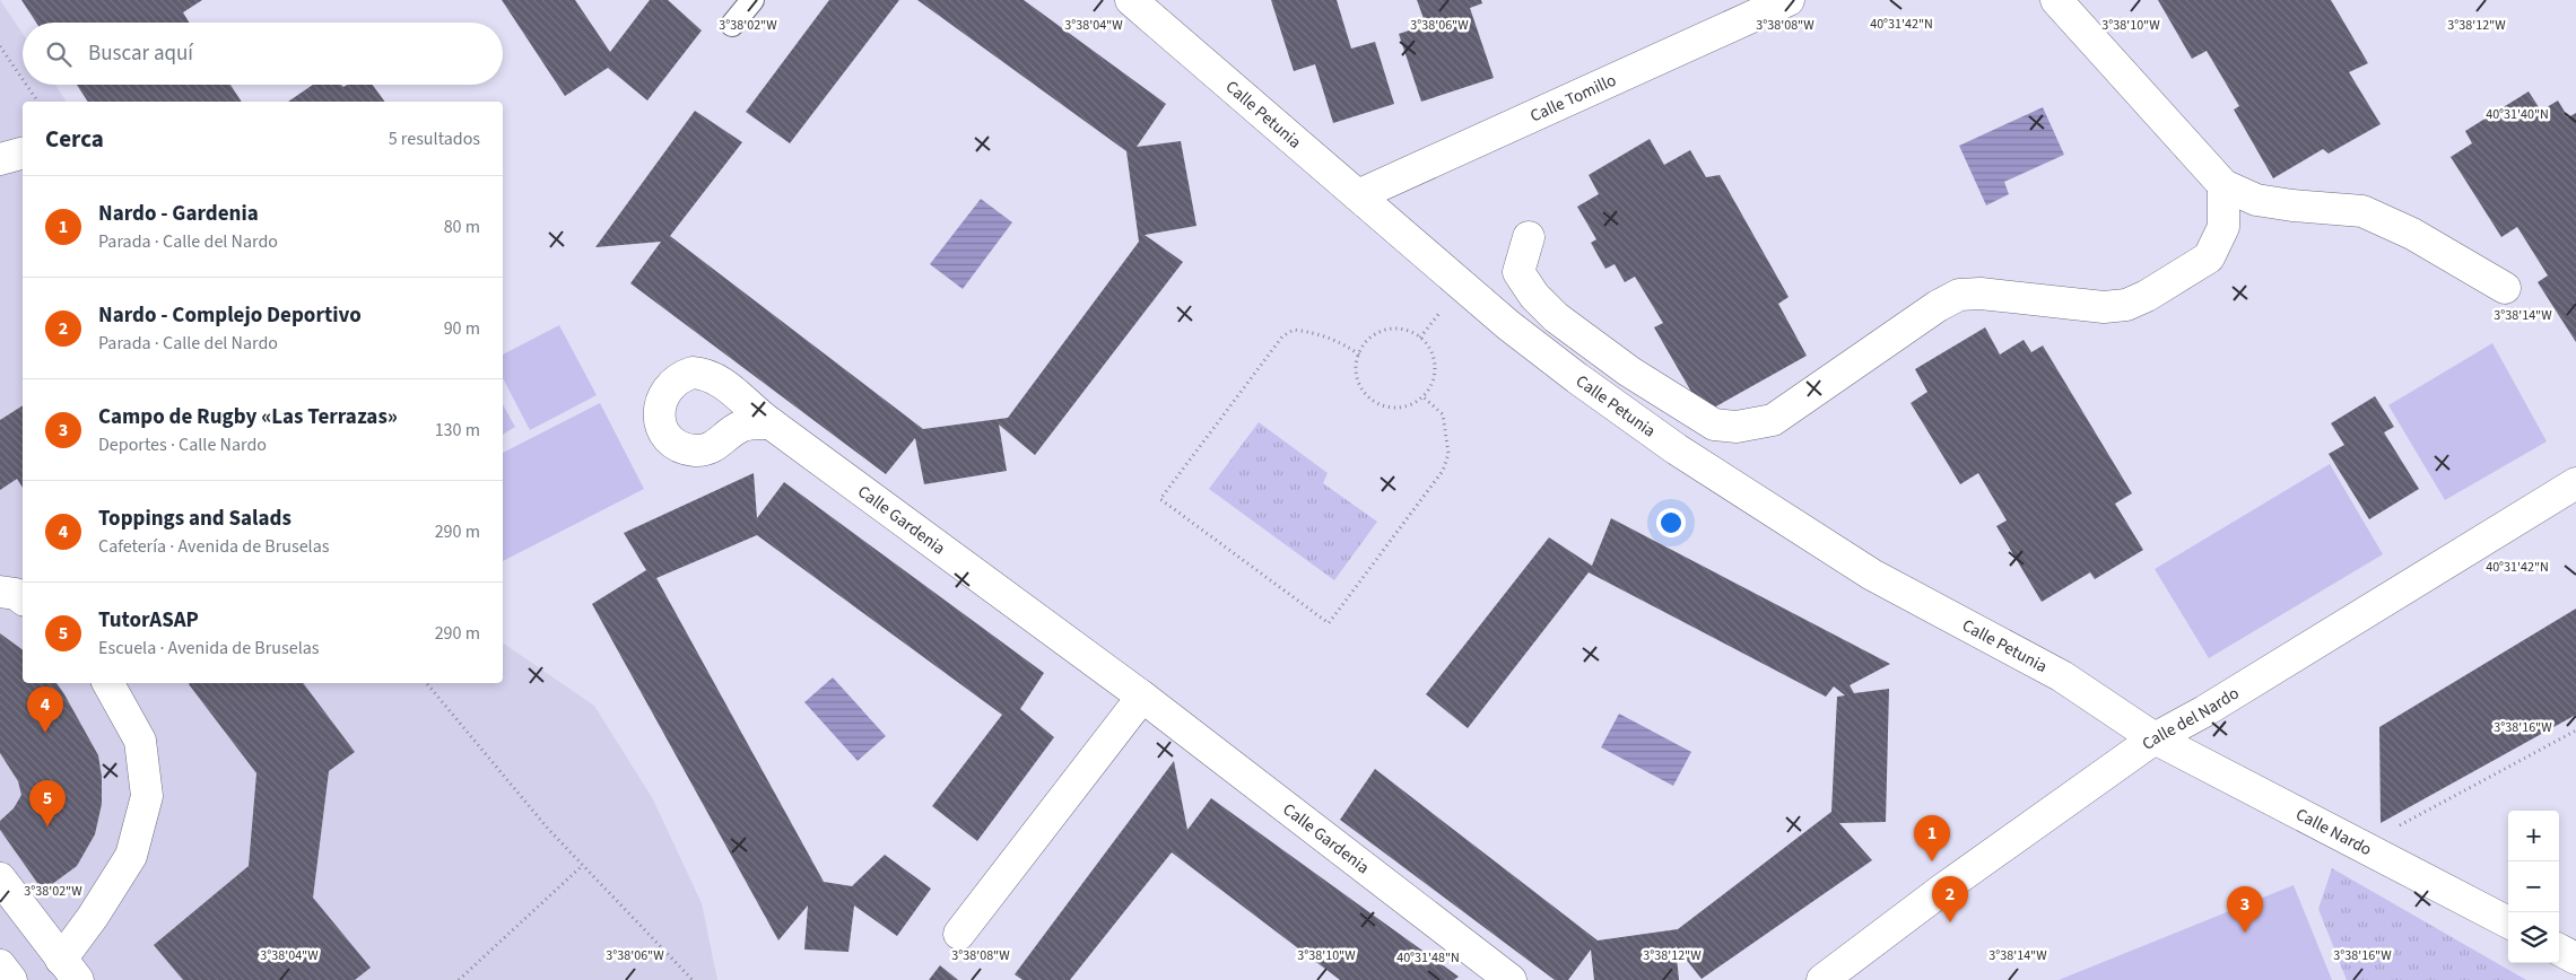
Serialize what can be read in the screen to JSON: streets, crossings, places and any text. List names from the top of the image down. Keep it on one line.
{"streets":{"street":["Calle Tomillo","Calle Petunia","Calle Gardenia","Calle del Nardo","Calle Nardo"]},"crossings":[["Calle Tomillo","Calle Petunia"],["Calle Petunia","Calle del Nardo"],["Calle Petunia","Calle Nardo"],["Calle del Nardo","Calle Nardo"]],"page":{"search":"Buscar aquí","heading":["Cerca","5 resultados"],"list":[{"mark":"1","name":"Nardo - Gardenia","note":"Parada · Calle del Nardo","value":"80 m"},{"mark":"2","name":"Nardo - Complejo Deportivo","note":"Parada · Calle del Nardo","value":"90 m"},{"mark":"3","name":"Campo de Rugby «Las Terrazas»","note":"Deportes · Calle Nardo","value":"130 m"},{"mark":"4","name":"Toppings and Salads","note":"Cafetería · Avenida de Bruselas","value":"290 m"},{"mark":"5","name":"TutorASAP","note":"Escuela · Avenida de Bruselas","value":"290 m"}],"pins":["4","5","1","2","3"],"map_buttons":["+","−"]},"coordinates":["40°31'42\"N","3°38'02\"W","3°38'04\"W","3°38'06\"W","3°38'08\"W","3°38'10\"W","3°38'12\"W","40°31'40\"N","3°38'14\"W","3°38'16\"W","40°31'48\"N"]}
